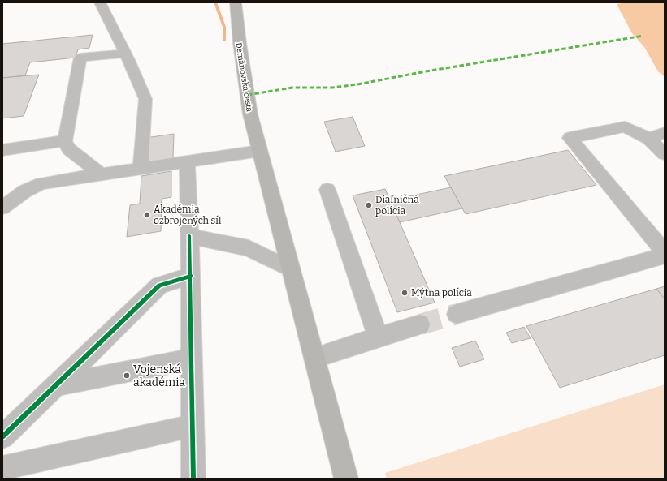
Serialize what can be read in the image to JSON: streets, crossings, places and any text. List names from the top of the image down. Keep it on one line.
{"streets":{"main road":["Demänovská cesta"]},"places":["Diaľničná polícia","Akadémia ozbrojených síl","Mýtna polícia","Vojenská akadémia"]}
